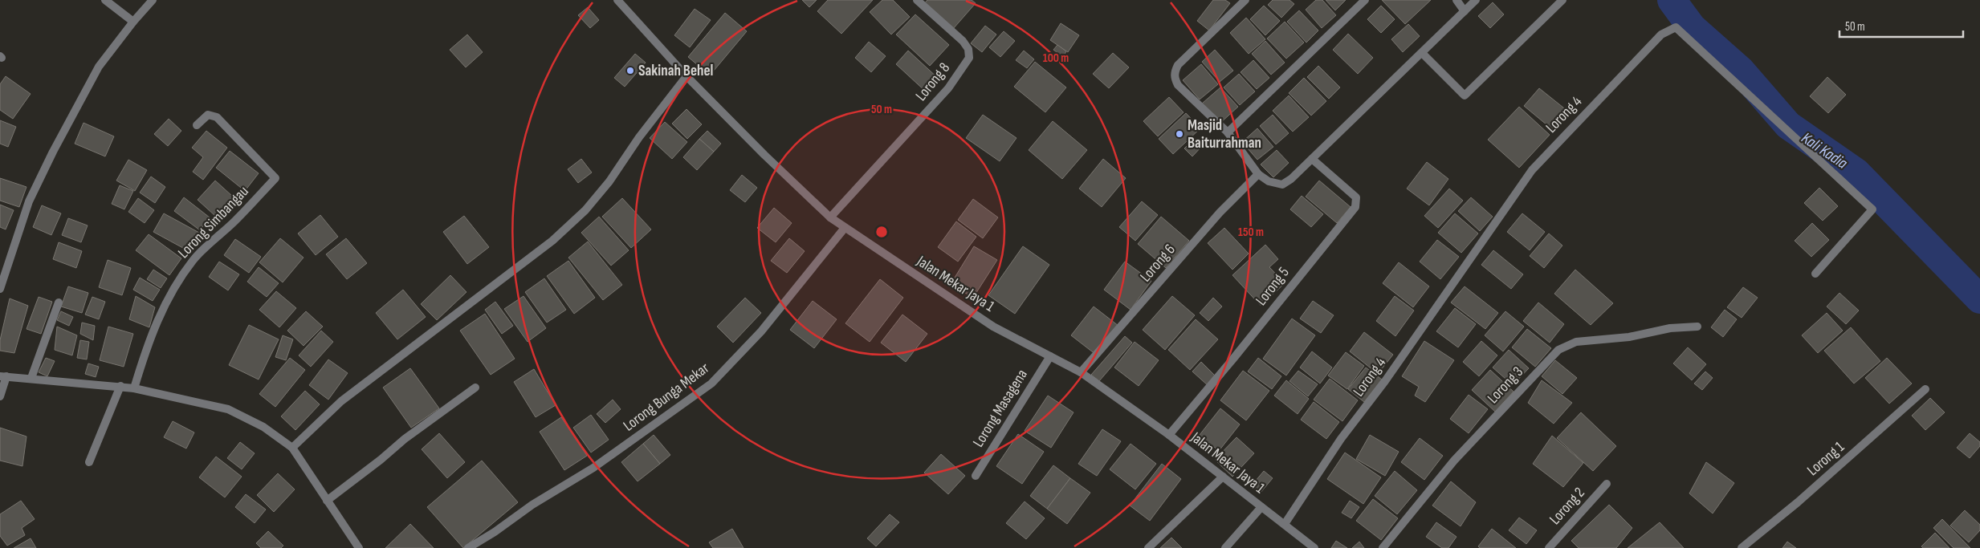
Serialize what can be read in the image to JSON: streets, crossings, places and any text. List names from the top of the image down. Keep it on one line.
{"streets":{"street":["Lorong 8","Lorong 4","Lorong Simbangau","Lorong 6","Jalan Mekar Jaya 1","Lorong 5","Lorong 3","Lorong Bunga Mekar","Lorong Masagena","Lorong 1","Lorong 2"]},"crossings":[["Lorong 8","Jalan Mekar Jaya 1"],["Lorong 4","Jalan Mekar Jaya 1"],["Lorong 6","Jalan Mekar Jaya 1"],["Jalan Mekar Jaya 1","Lorong 5"],["Jalan Mekar Jaya 1","Lorong Bunga Mekar"],["Jalan Mekar Jaya 1","Lorong Masagena"]],"water":["Kali Kadia"],"places":["Sakinah Behel","Masjid Baiturrahman"],"scale_bar":"50 m","rings":["100 m","50 m","150 m"]}
